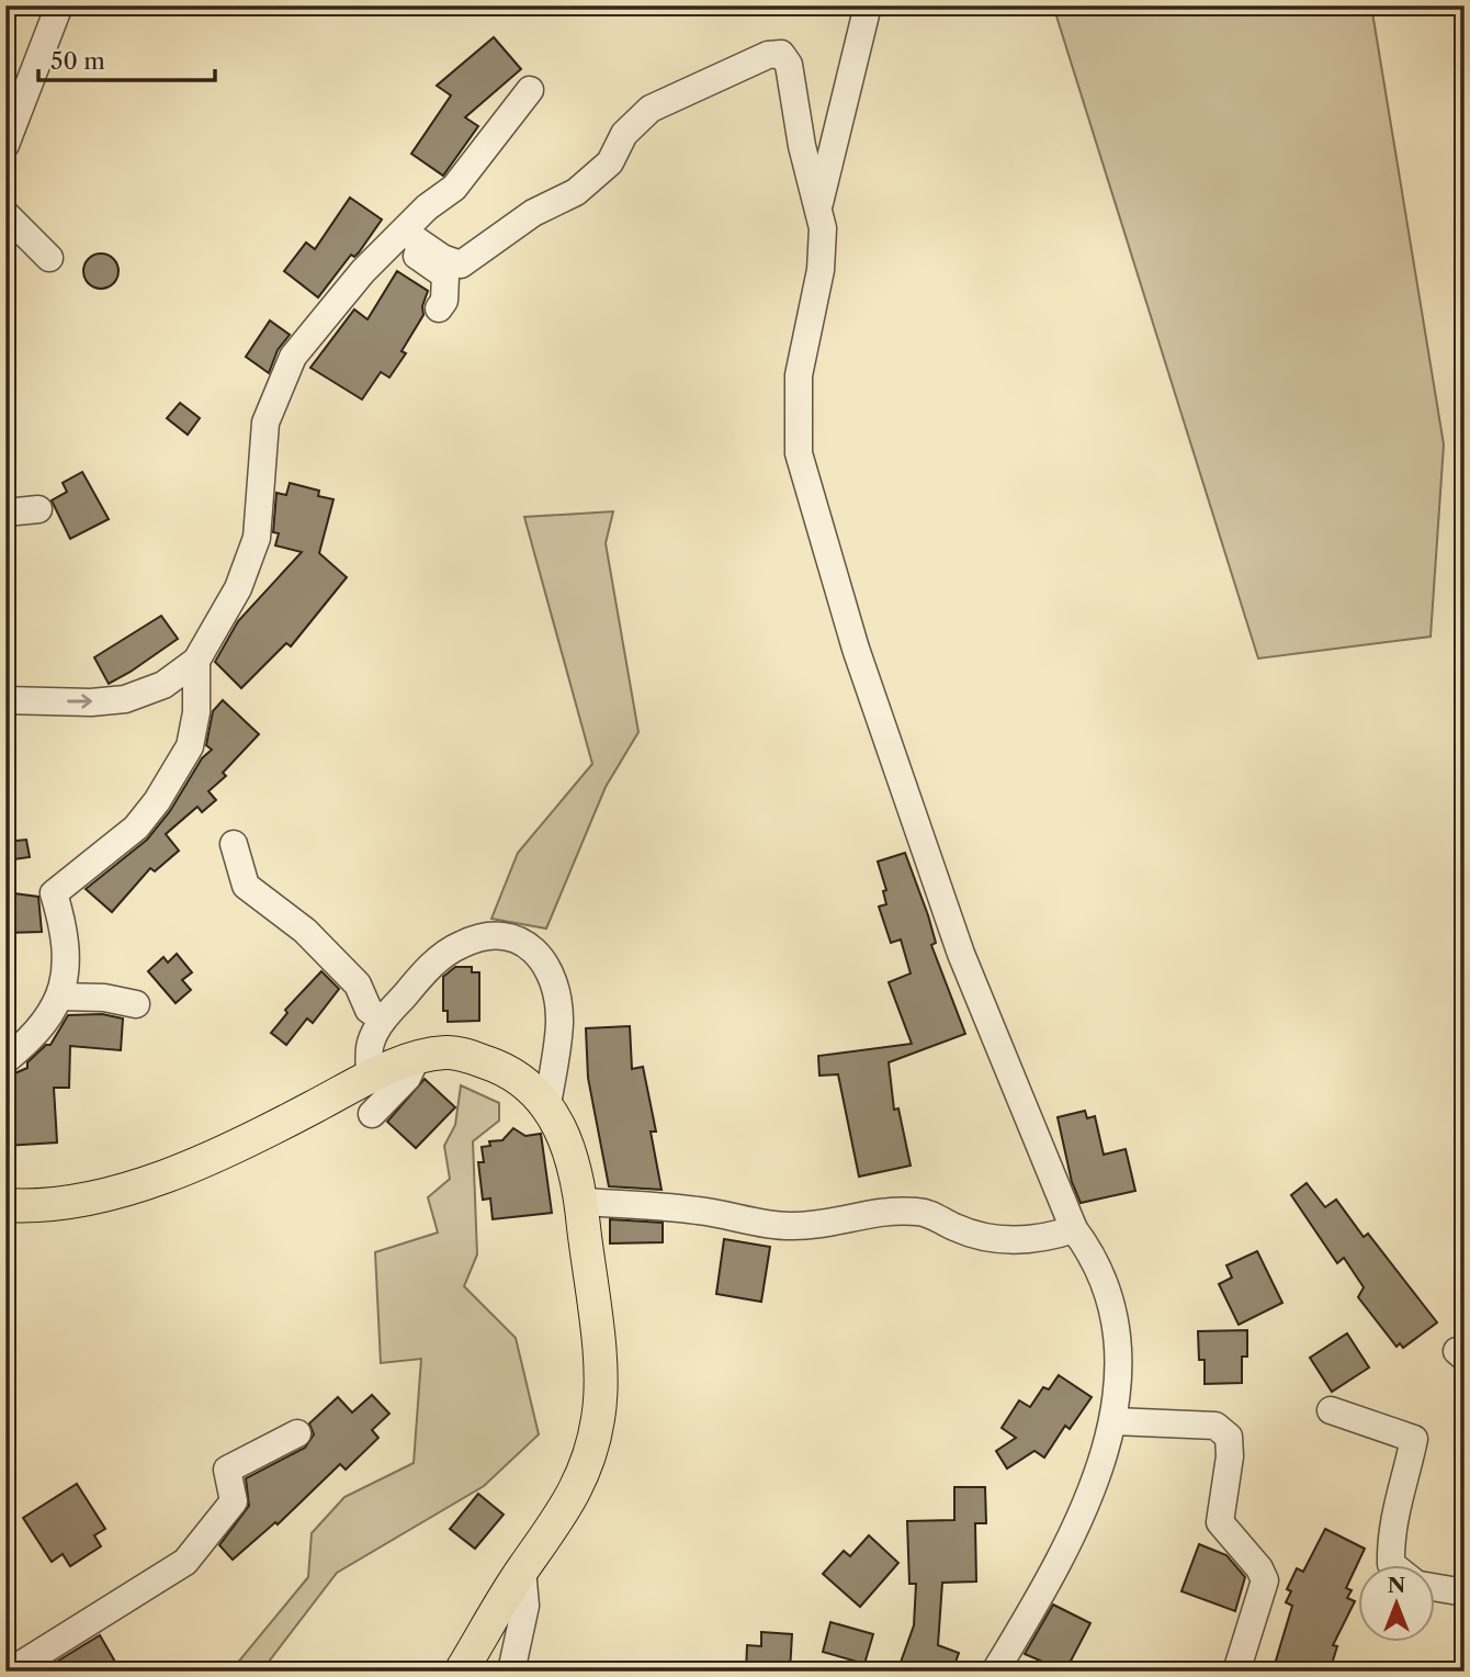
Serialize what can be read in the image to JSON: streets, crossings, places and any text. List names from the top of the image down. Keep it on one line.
{"scale_bar":"50 m","north":"top"}
